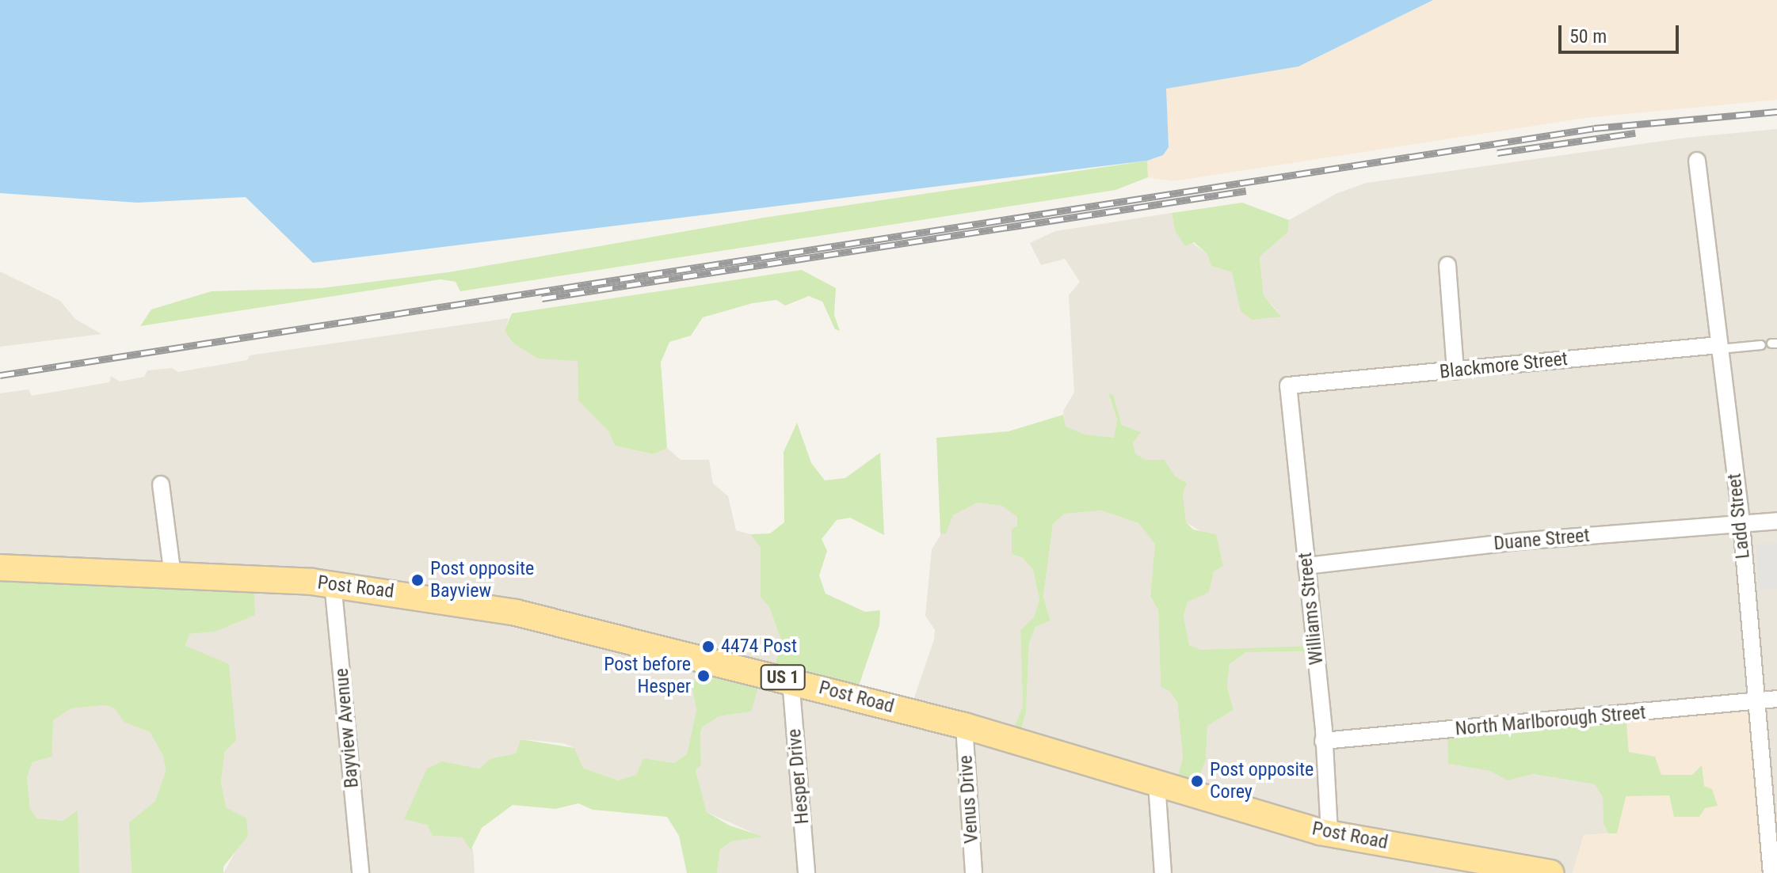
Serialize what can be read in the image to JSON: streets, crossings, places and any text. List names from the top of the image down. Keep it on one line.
{"streets":{"main road":["Post Road","US 1"],"street":["Blackmore Street","Ladd Street","Duane Street","Williams Street","North Marlborough Street","Bayview Avenue","Hesper Drive","Venus Drive"]},"crossings":[["Blackmore Street","Ladd Street"],["Blackmore Street","Williams Street"],["Ladd Street","Duane Street"],["Ladd Street","North Marlborough Street"],["Duane Street","Williams Street"],["Post Road","Williams Street"],["Post Road","Bayview Avenue"],["Post Road","Hesper Drive"],["Post Road","Venus Drive"],["Williams Street","North Marlborough Street"]],"places":["Post opposite Bayview","4474 Post","Post before Hesper","Post opposite Corey"],"scale_bar":"50 m"}
